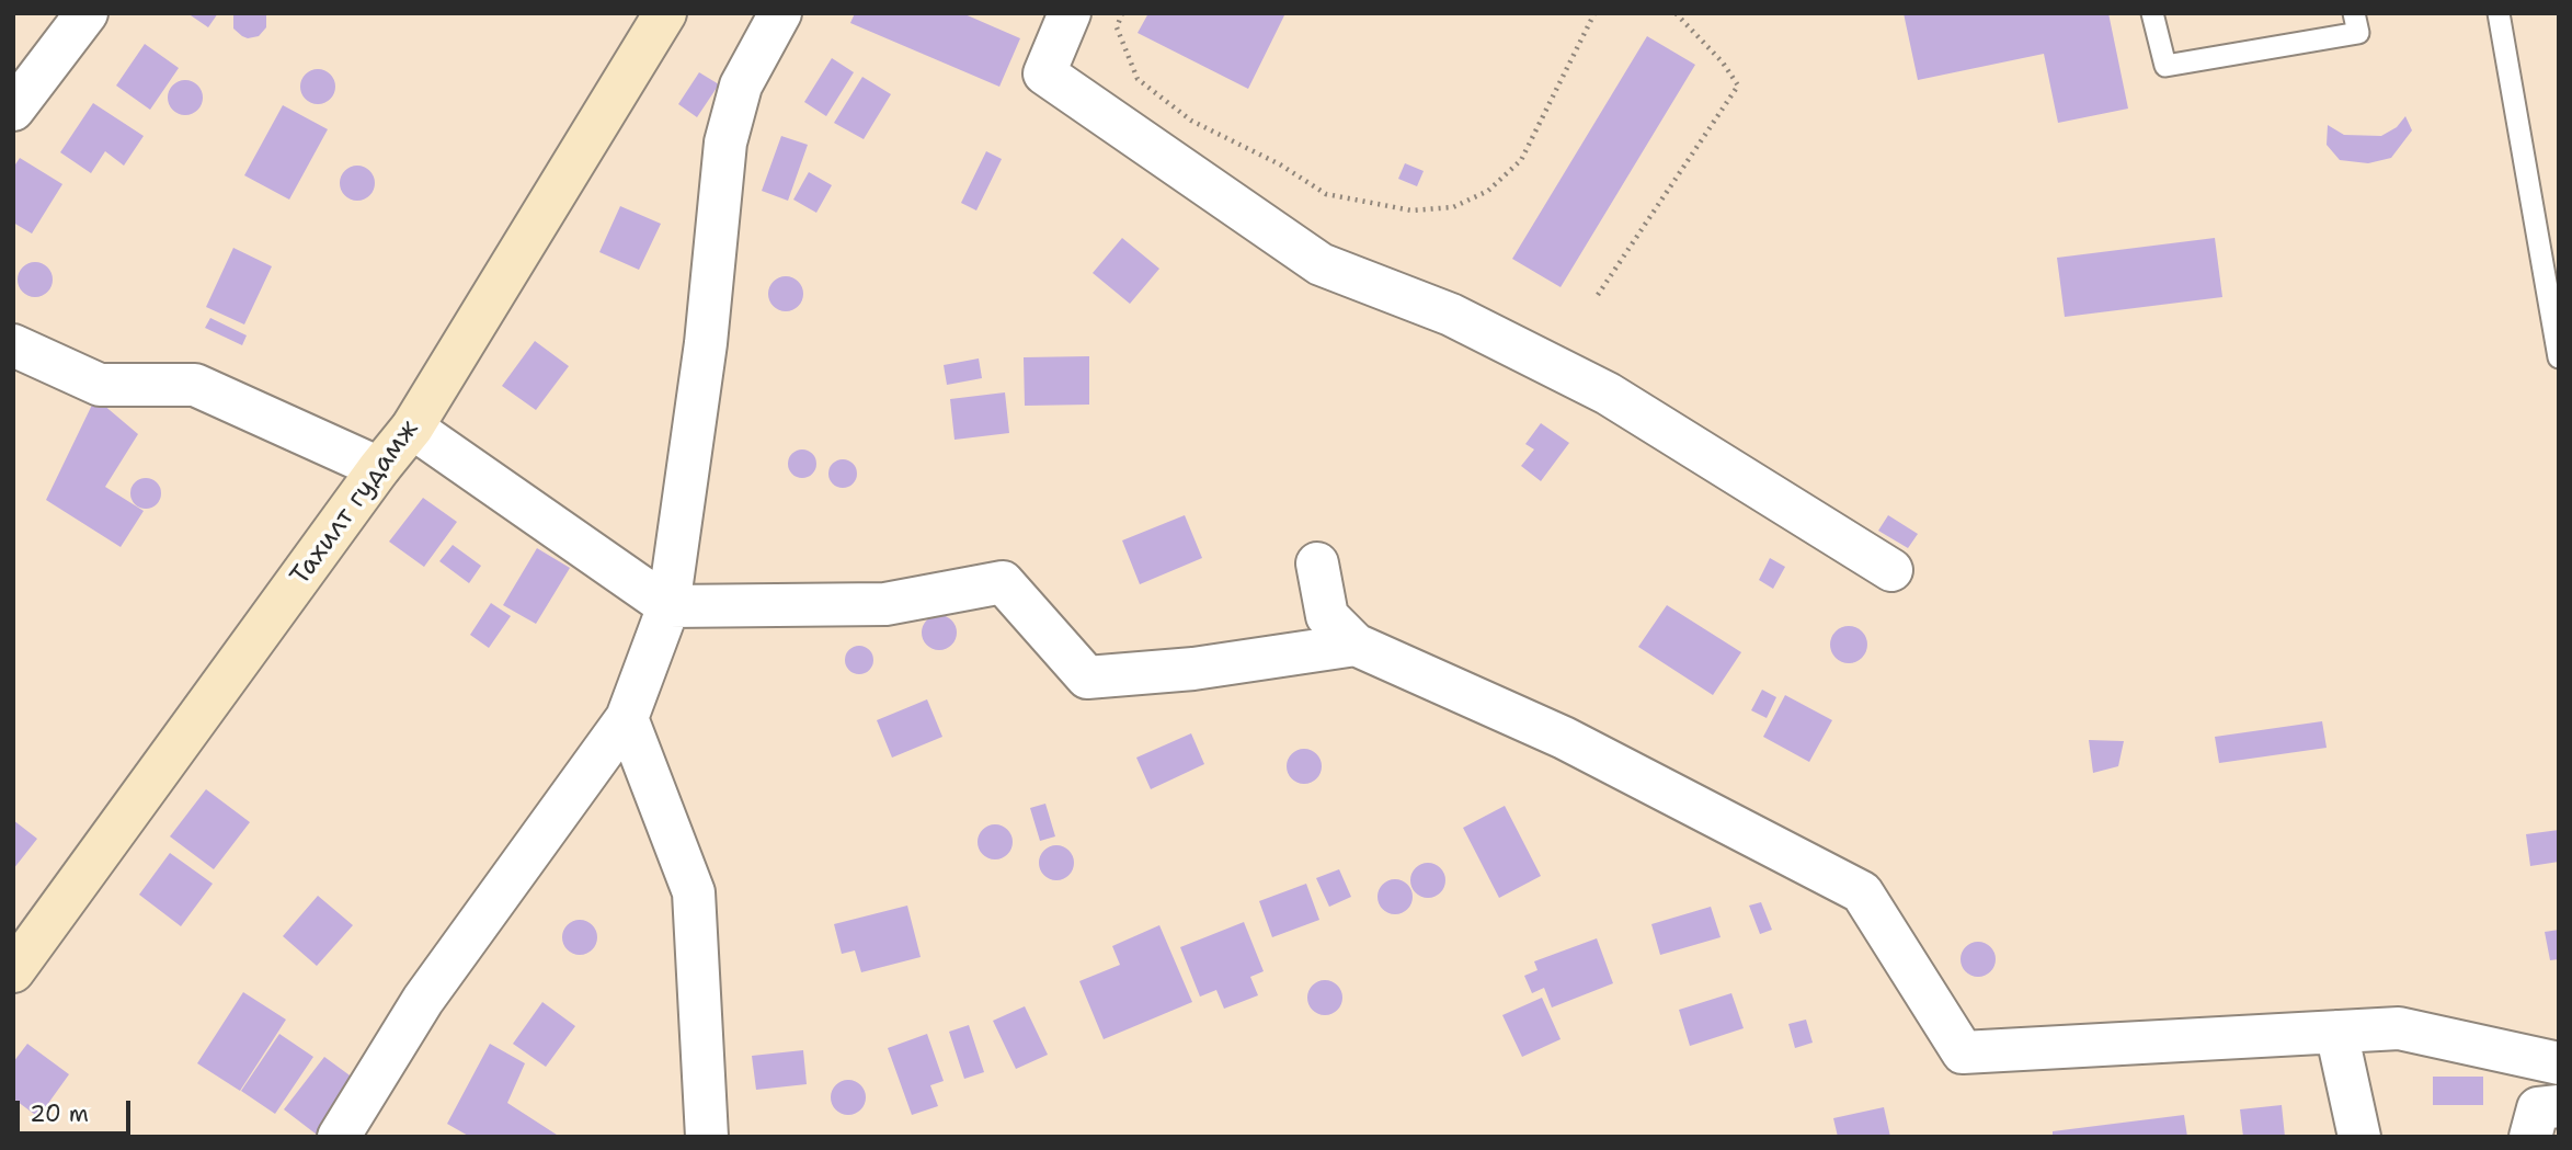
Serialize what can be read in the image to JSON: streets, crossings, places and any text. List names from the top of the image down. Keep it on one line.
{"streets":{"main road":["Тахилт гудамж"]},"scale_bar":"20 m"}
